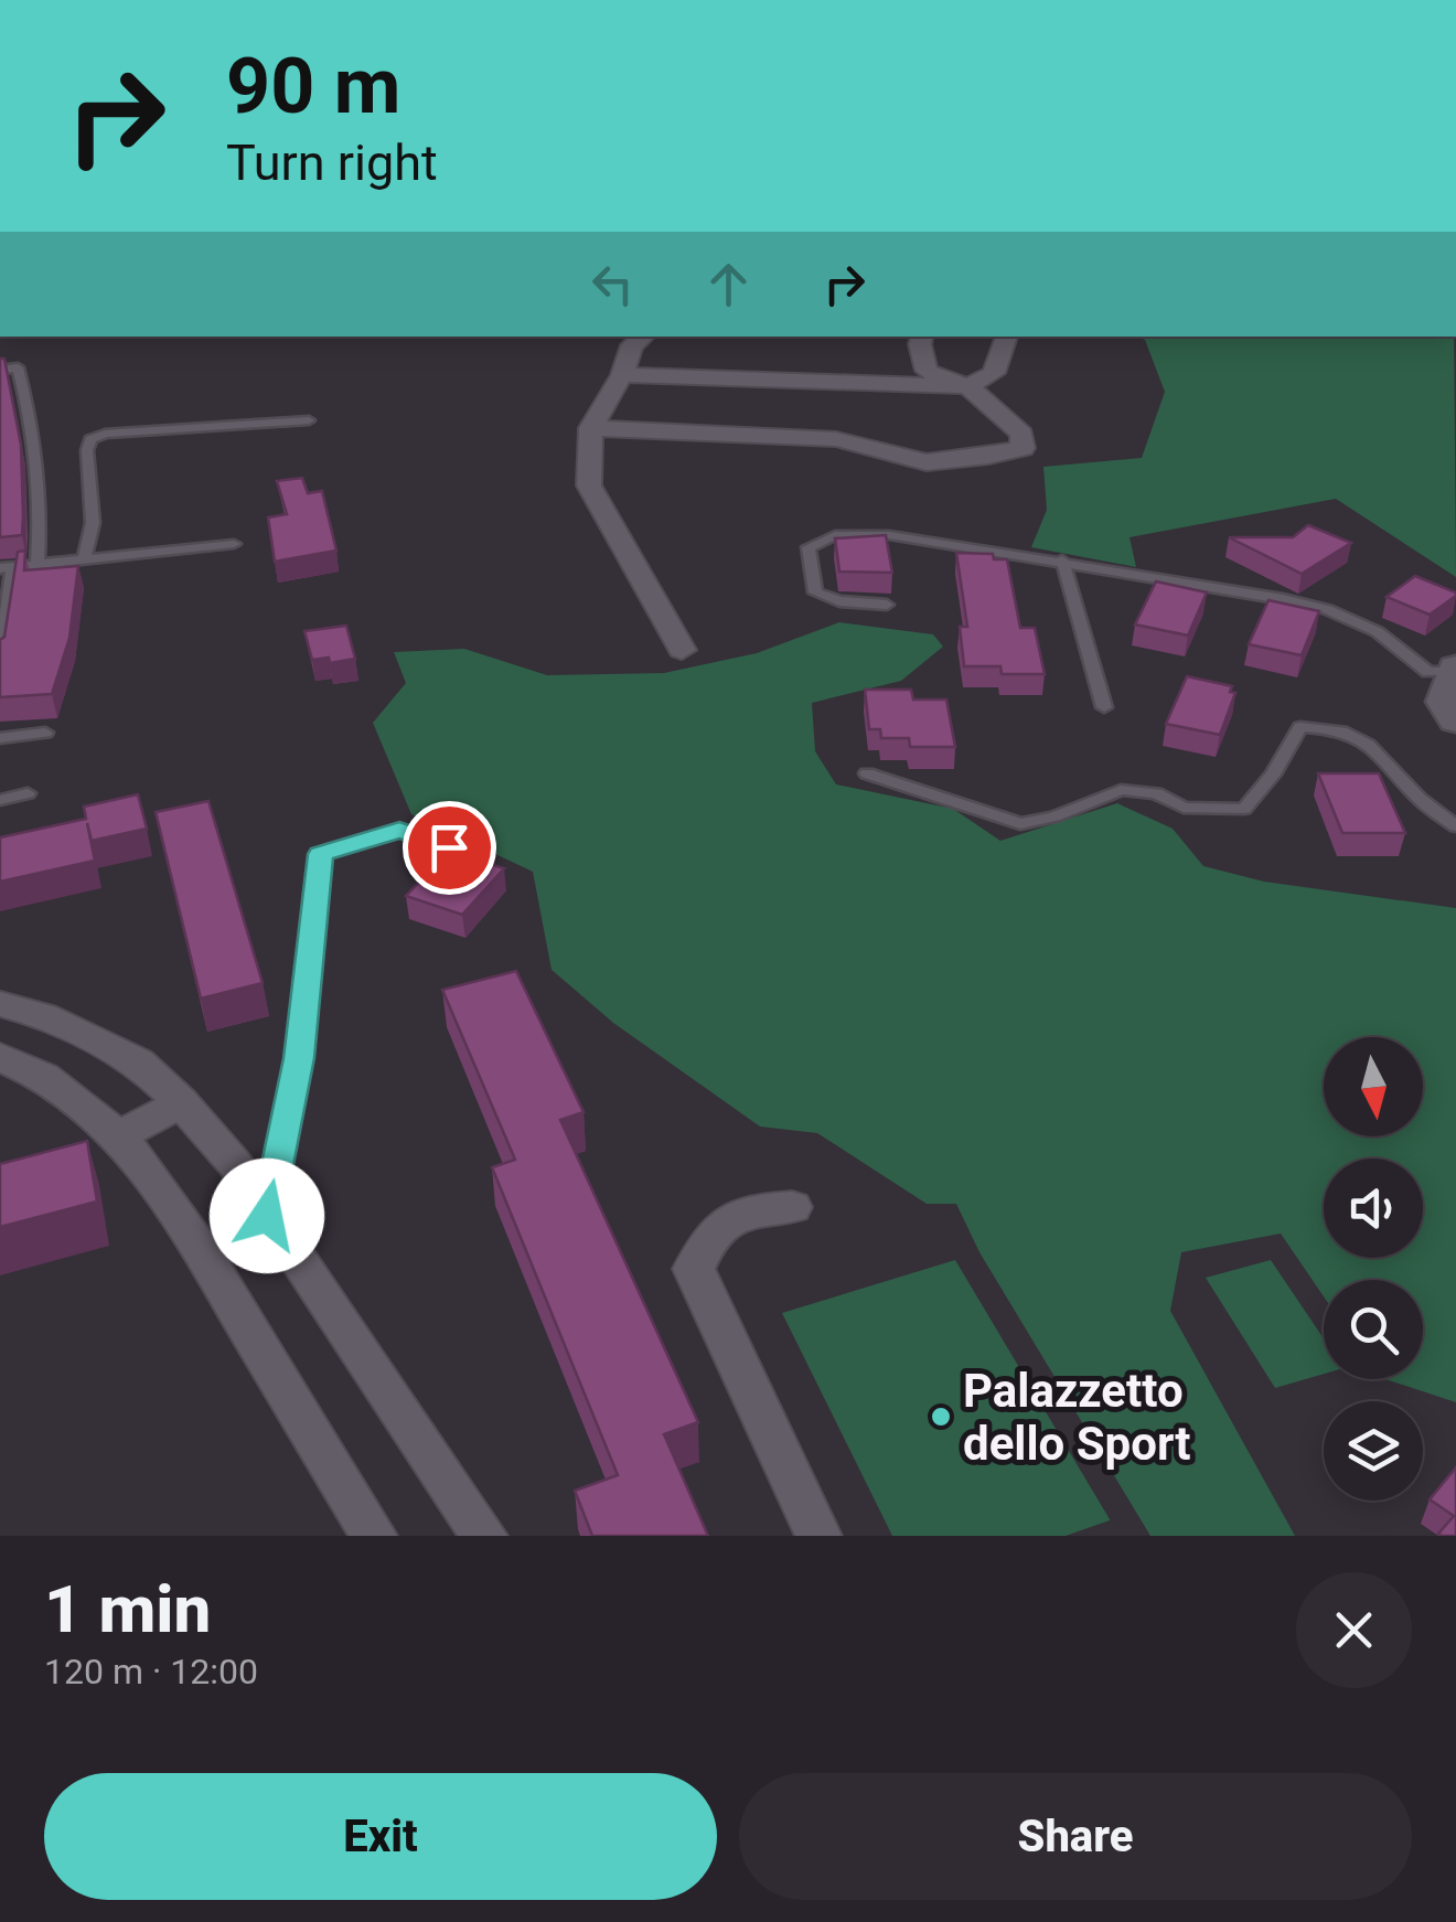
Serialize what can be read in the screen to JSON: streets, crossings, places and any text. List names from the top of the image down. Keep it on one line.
{"places":["Palazzetto dello Sport"],"north":"bottom","page":{"turn":["90 m","Turn right"],"heading":["1 min","120 m · 12:00"],"buttons":["Exit","Share"]}}
